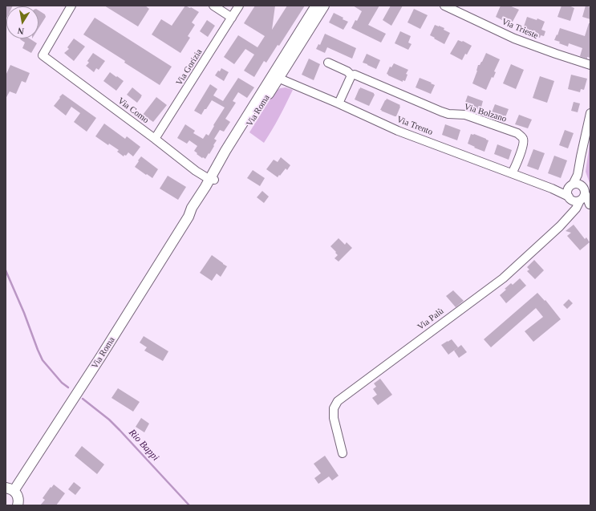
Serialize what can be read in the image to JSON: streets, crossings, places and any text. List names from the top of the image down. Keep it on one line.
{"streets":{"street":["Via Trieste","Via Gorizia","Via Como","Via Roma","Via Bolzano","Via Trento","Via Palù"]},"crossings":[["Via Gorizia","Via Como"],["Via Como","Via Roma"],["Via Roma","Via Trento"],["Via Bolzano","Via Trento"],["Via Trento","Via Palù"]],"water":["Rio Bappi"],"north":"bottom"}
